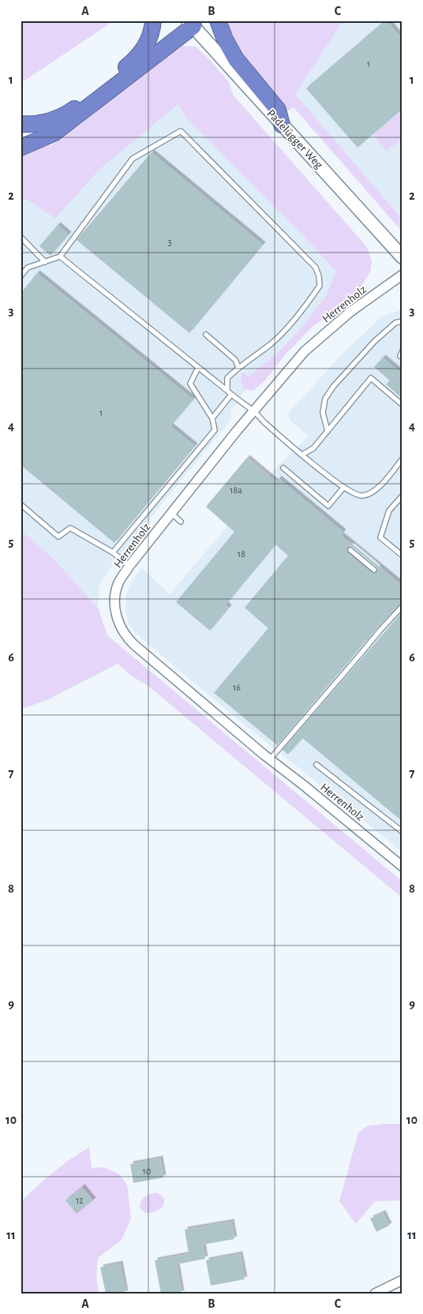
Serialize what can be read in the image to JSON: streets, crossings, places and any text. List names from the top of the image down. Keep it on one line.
{"streets":{"main road":["Padelügger Weg"],"street":["Herrenholz"]},"house_numbers":["1","3","1","18a","18","16","10","12"],"grid":{"columns":["A","B","C"],"rows":["1","2","3","4","5","6","7","8","9","10","11"]}}
